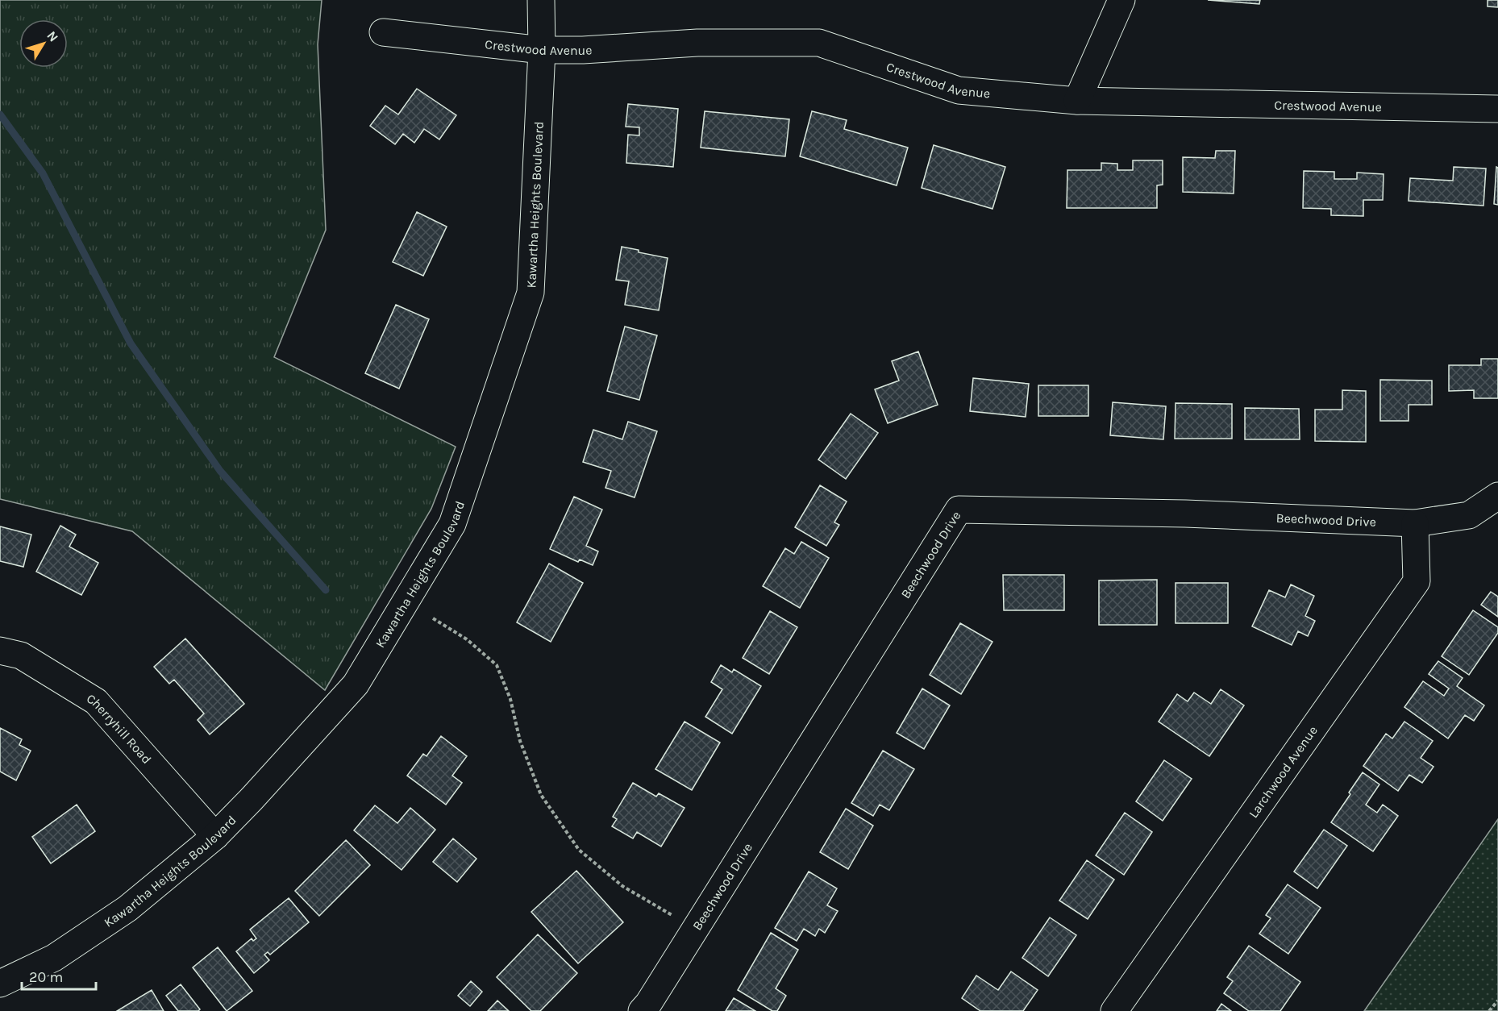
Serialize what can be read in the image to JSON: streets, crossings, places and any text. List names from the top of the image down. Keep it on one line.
{"streets":{"street":["Crestwood Avenue","Kawartha Heights Boulevard","Beechwood Drive","Cherryhill Road","Larchwood Avenue"]},"crossings":[["Crestwood Avenue","Kawartha Heights Boulevard"],["Kawartha Heights Boulevard","Cherryhill Road"],["Beechwood Drive","Larchwood Avenue"]],"scale_bar":"20 m","north":"top right"}
